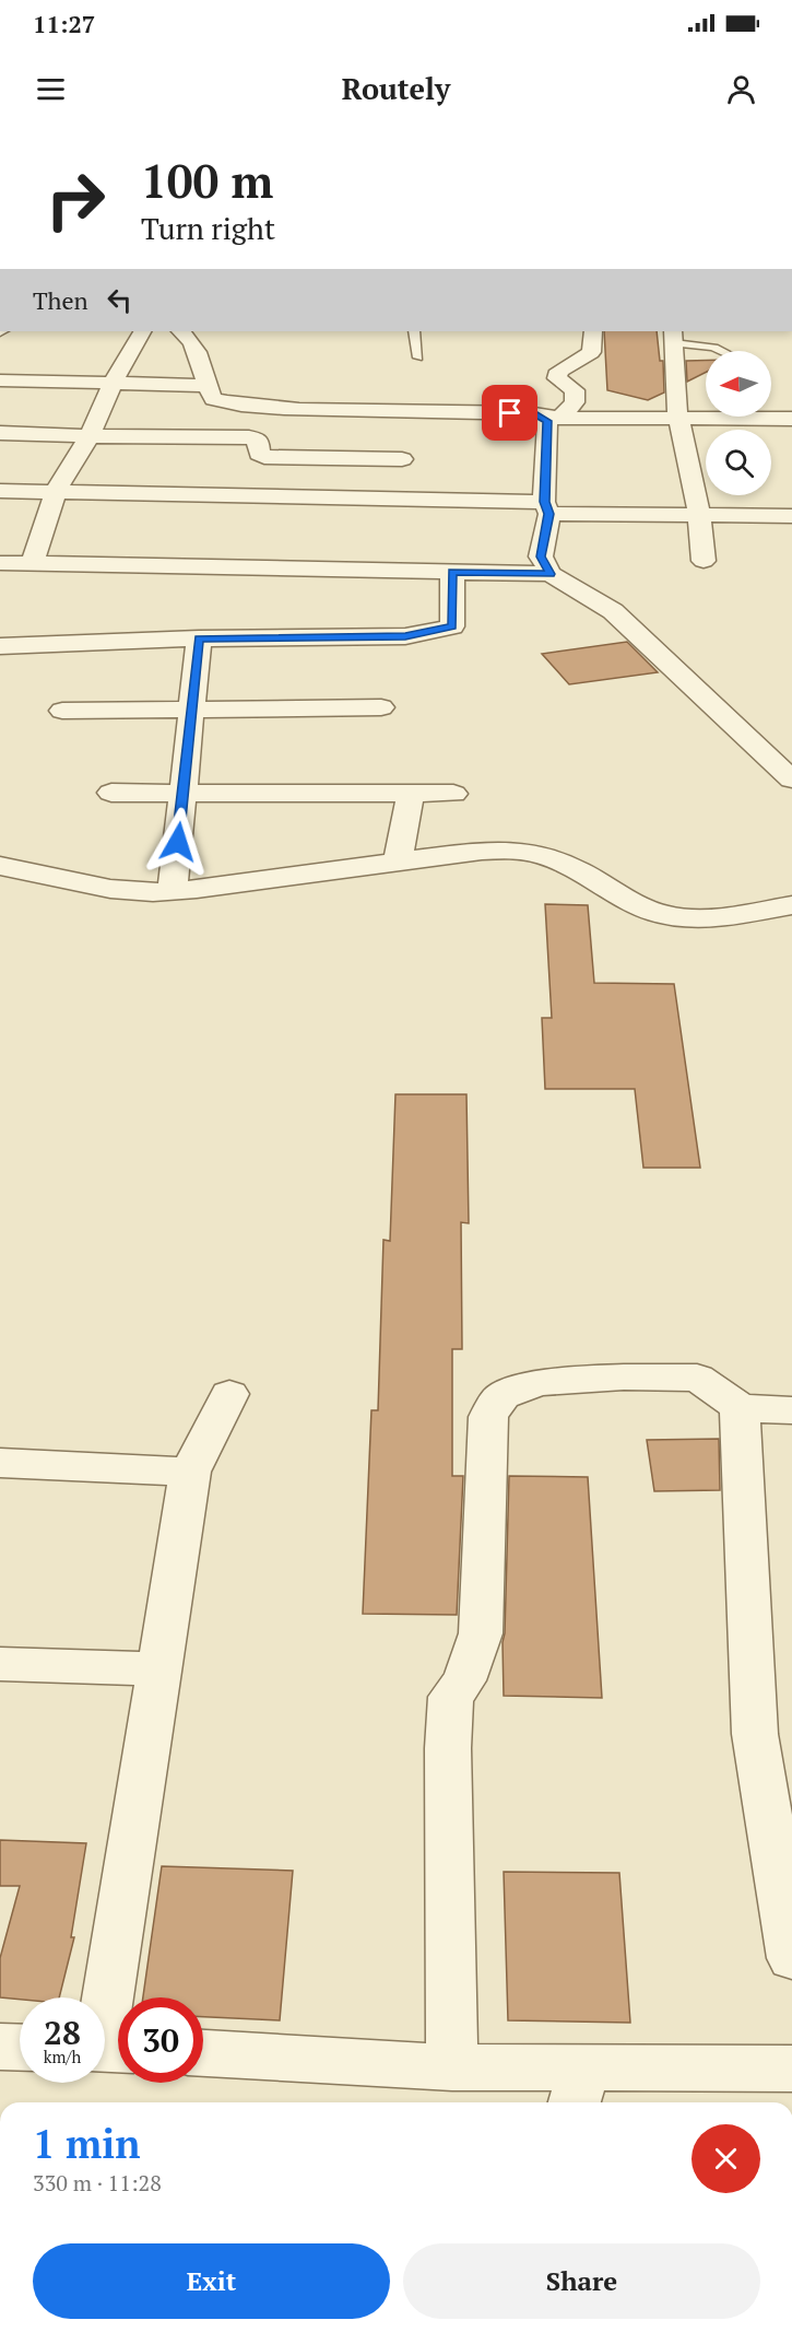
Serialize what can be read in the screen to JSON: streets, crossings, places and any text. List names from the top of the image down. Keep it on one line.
{"north":"left","page":{"status":"11:27","header":"Routely","turn":["100 m","Turn right"],"then":"Then","speed":"28 km/h","limit":"30","heading":["1 min","330 m · 11:28"],"buttons":["Exit","Share"]}}
